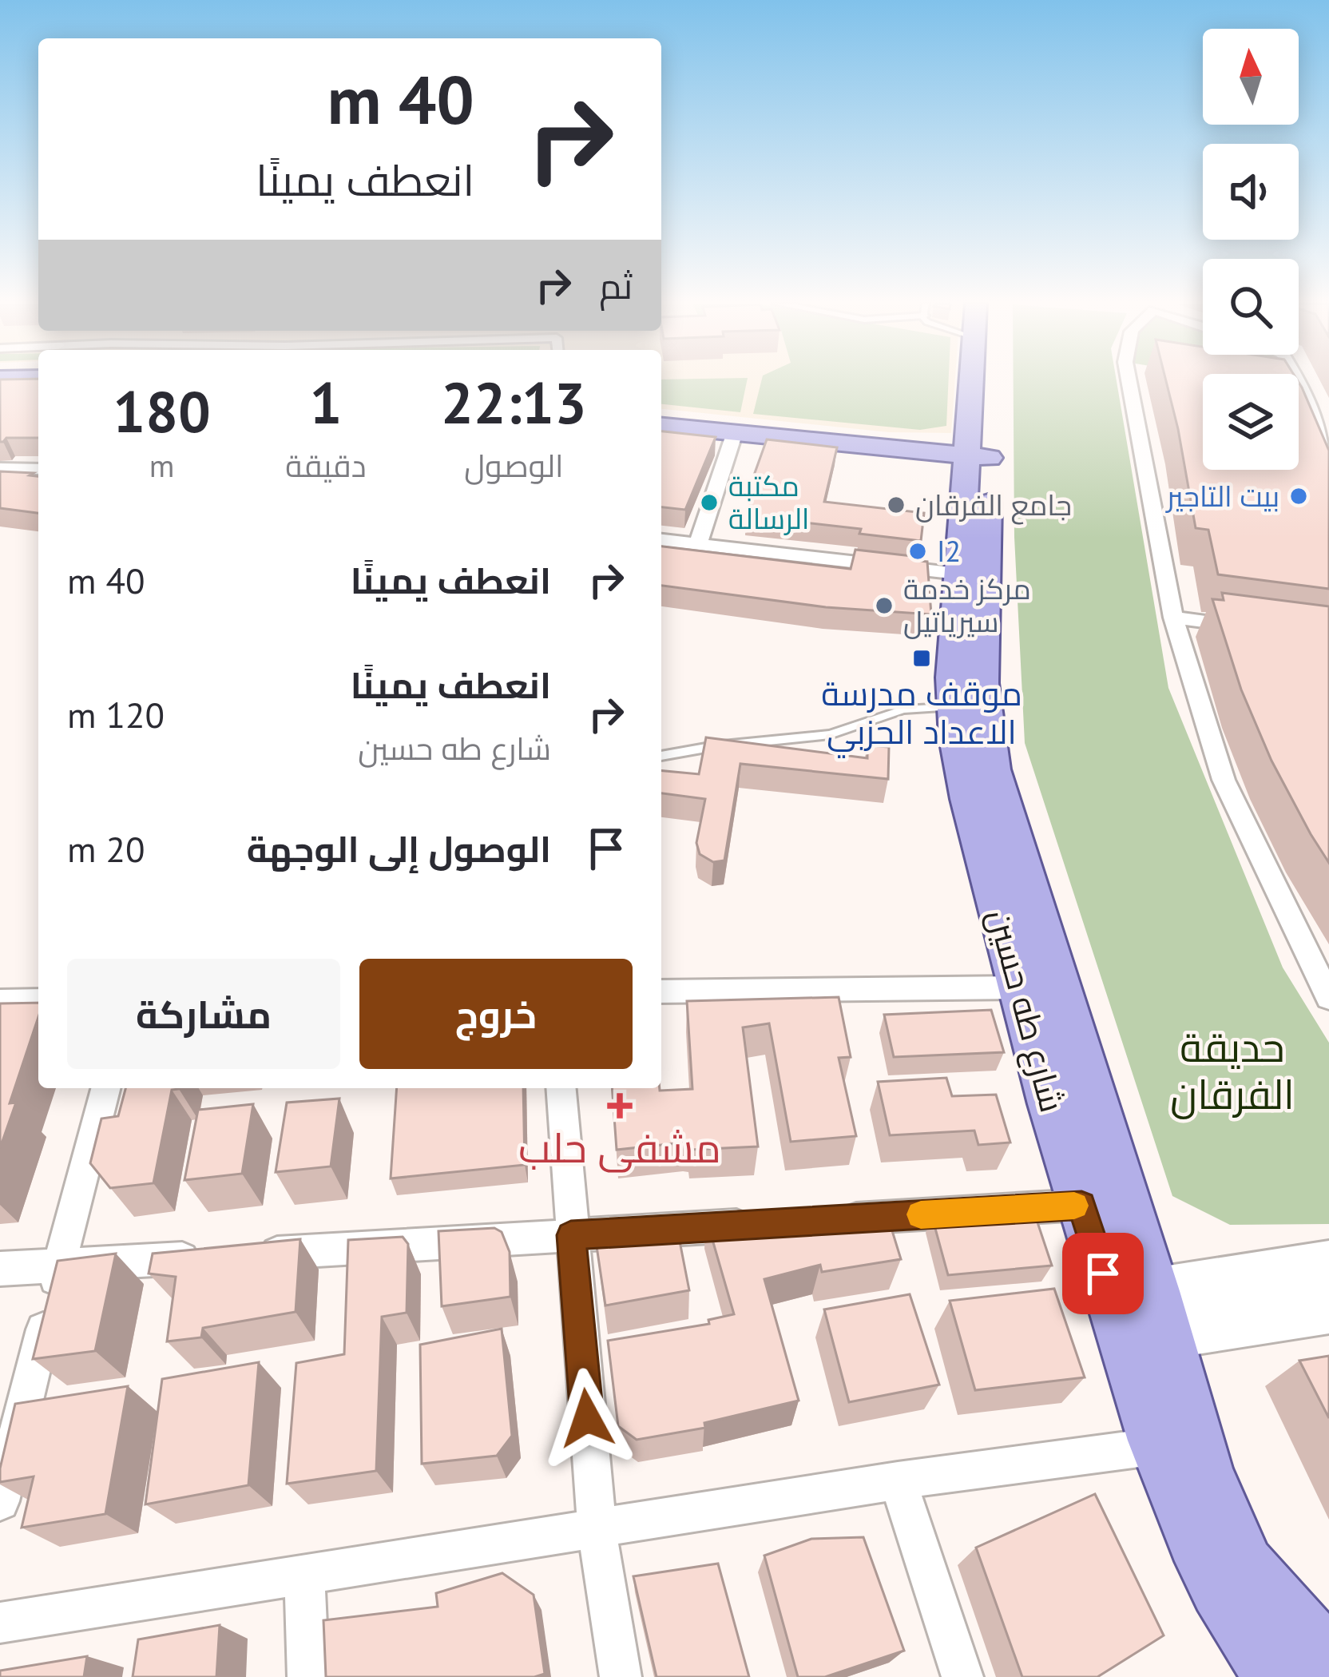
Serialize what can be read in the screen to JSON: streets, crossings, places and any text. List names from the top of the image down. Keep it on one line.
{"streets":{"main road":["شارع طه حسين"]},"parks":["حديقة الفرقان"],"places":{"other":["بيت التاجير","مكتبة الرسالة","جامع الفرقان","I2","مركز خدمة سيرياتيل"],"transit":["موقف مدرسة الاعداد الحزبي"],"health":["مشفى حلب"]},"north":"top","page":{"turn":["40 m","انعطف يمينًا"],"then":"ثم","eta":["22:13","الوصول","1","دقيقة","180","m"],"list":[{"name":"انعطف يمينًا","value":"40 m"},{"name":"انعطف يمينًا","note":"شارع طه حسين","value":"120 m"},{"name":"الوصول إلى الوجهة","value":"20 m"}],"buttons":["خروج","مشاركة"]}}
